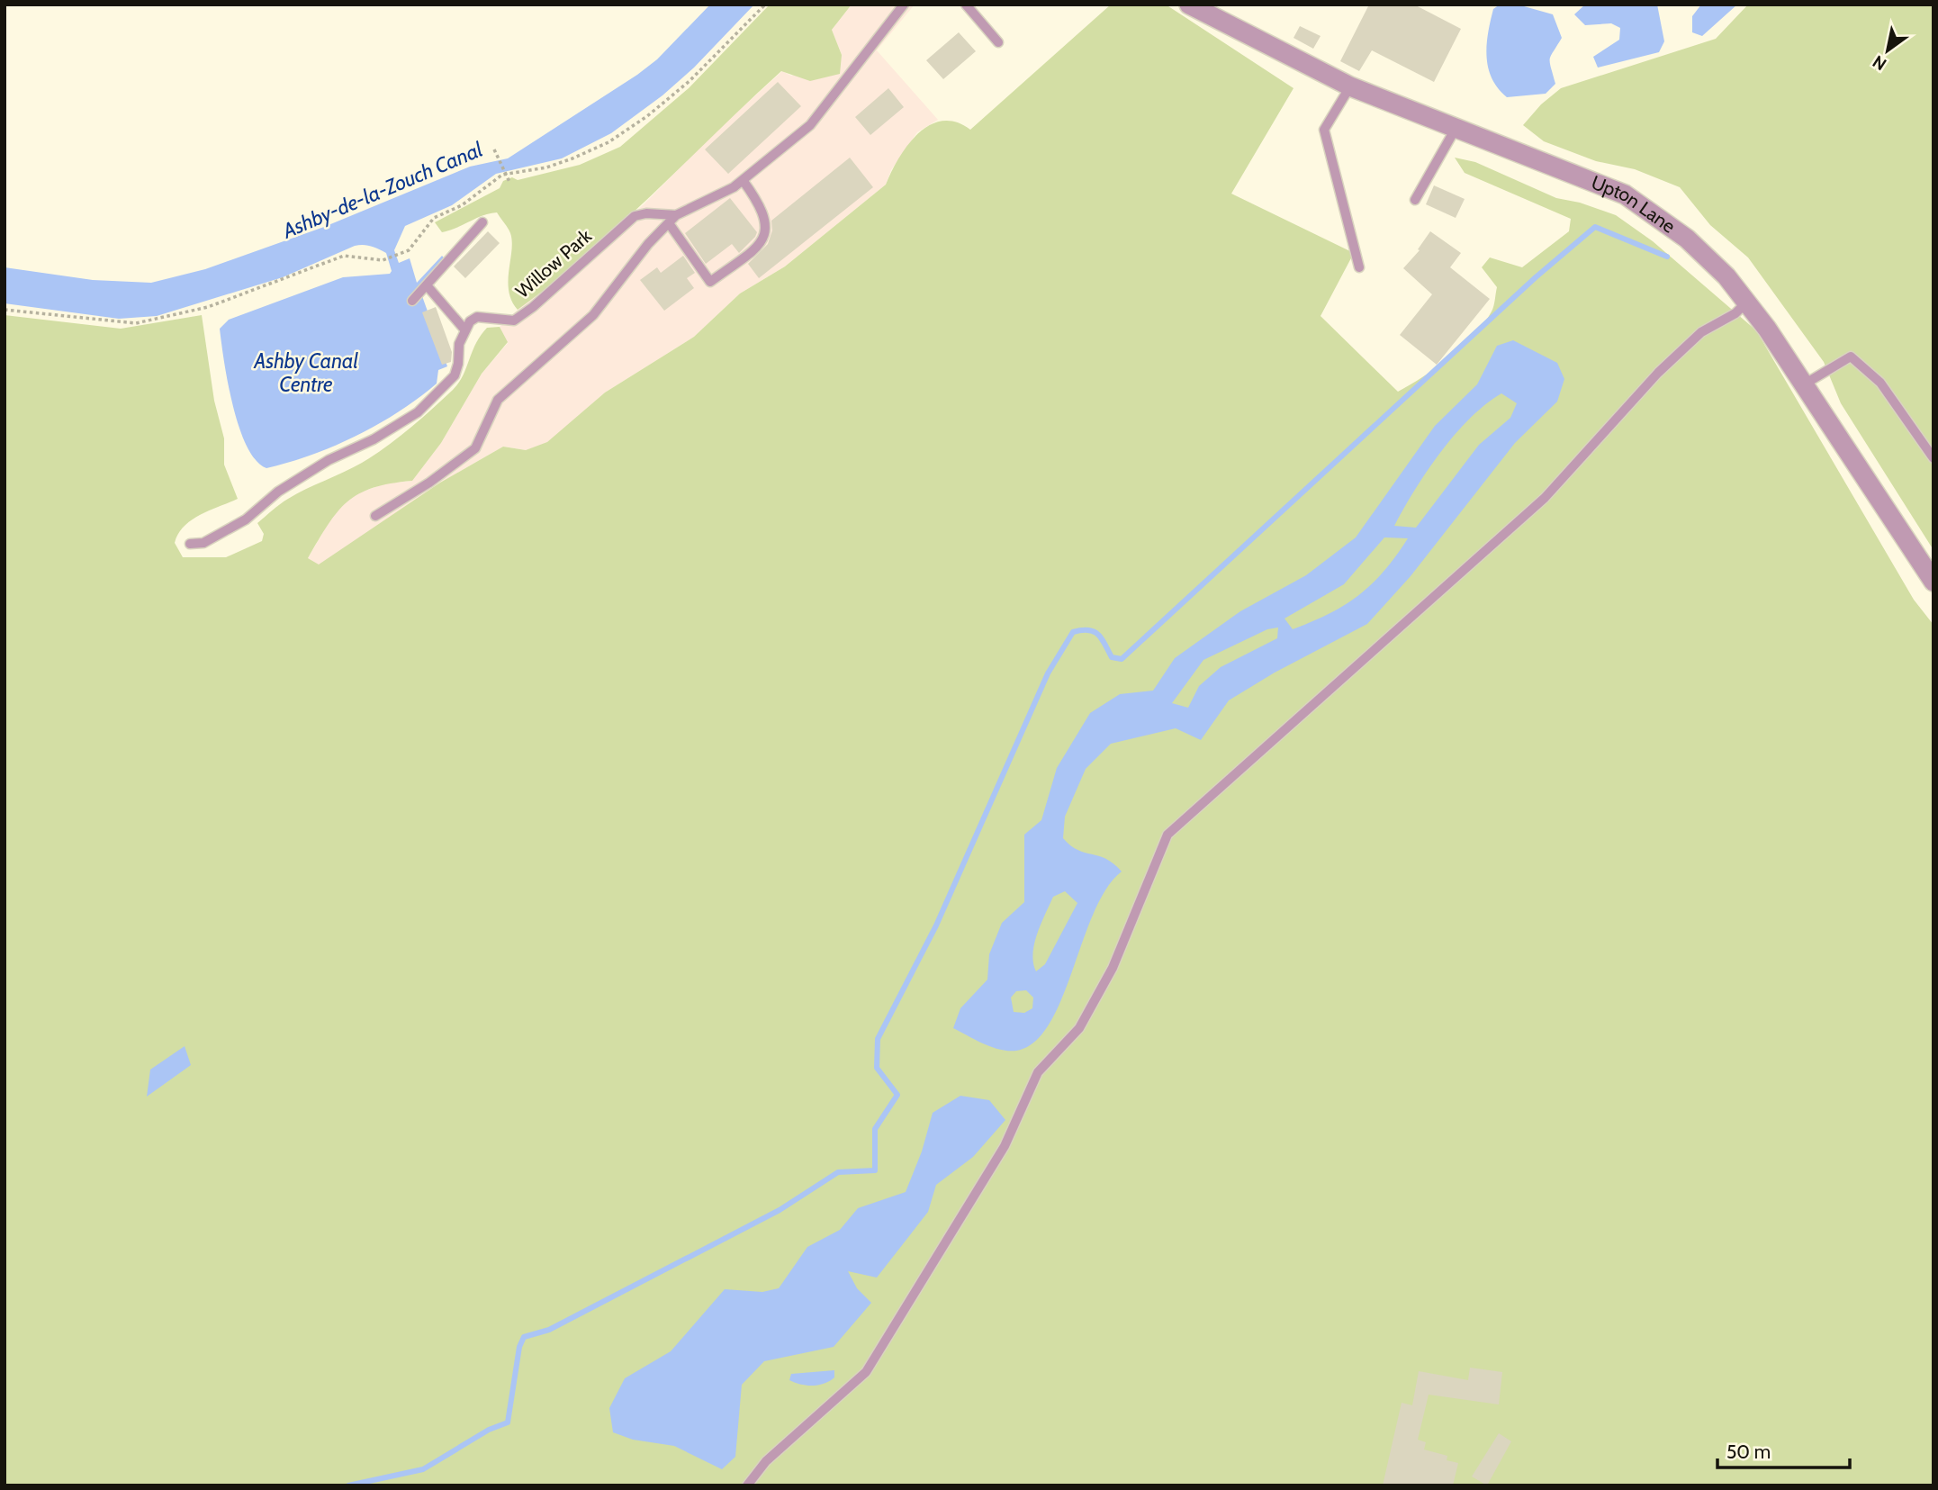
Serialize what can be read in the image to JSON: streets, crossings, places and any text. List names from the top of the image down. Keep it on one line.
{"streets":{"street":["Upton Lane"],"lane":["Willow Park"]},"water":["Ashby-de-la-Zouch Canal","Ashby Canal Centre"],"scale_bar":"50 m","north":"bottom left"}
